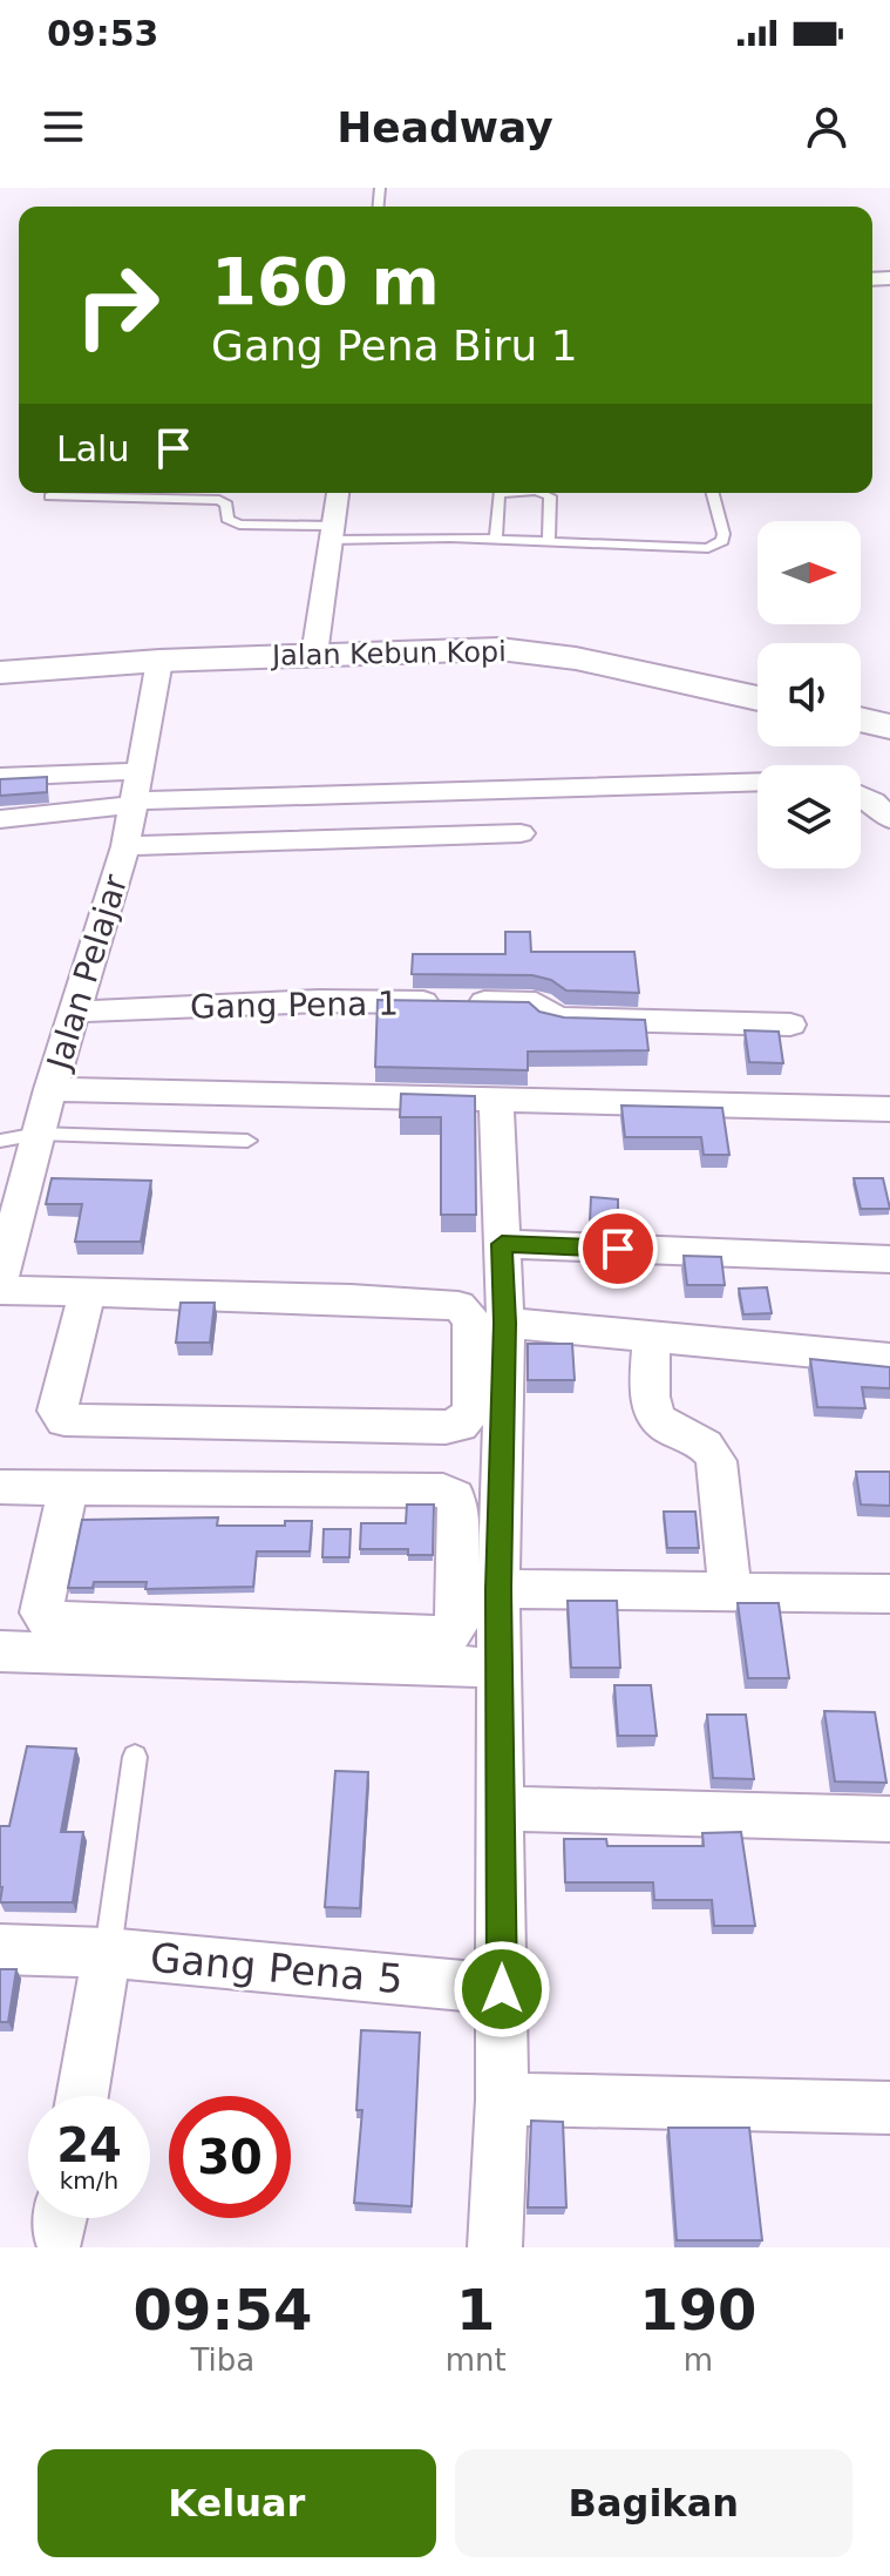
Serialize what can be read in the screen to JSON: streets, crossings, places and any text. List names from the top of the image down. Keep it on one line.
{"streets":{"main road":["Jalan Kebun Kopi"],"street":["Jalan Pelajar","Gang Pena 1","Gang Pena 5"]},"crossings":[["Jalan Kebun Kopi","Jalan Pelajar"],["Jalan Pelajar","Gang Pena 1"]],"north":"right","page":{"status":"09:53","header":"Headway","turn":["160 m","Gang Pena Biru 1"],"then":"Lalu","speed":"24 km/h","limit":"30","eta":["09:54","Tiba","1","mnt","190","m"],"buttons":["Keluar","Bagikan"]}}
